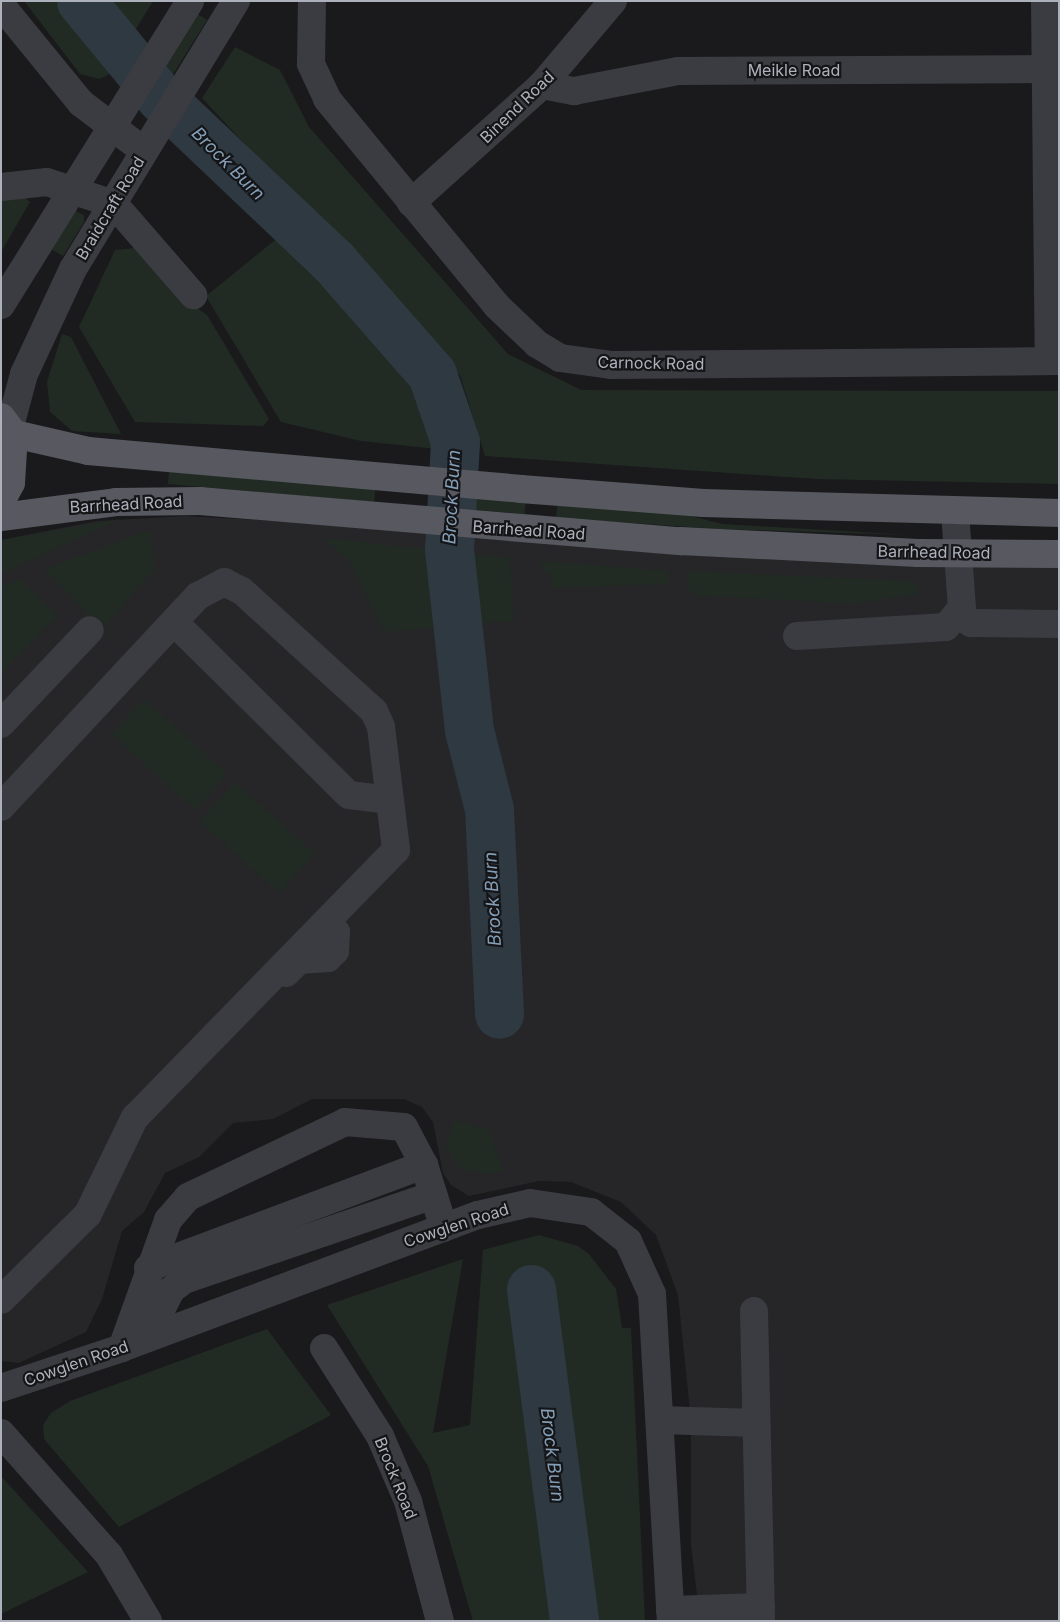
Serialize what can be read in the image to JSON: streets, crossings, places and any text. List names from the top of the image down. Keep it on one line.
{"streets":{"main road":["Barrhead Road"],"street":["Meikle Road","Binend Road","Braidcraft Road","Carnock Road","Cowglen Road","Brock Road"]},"crossings":[["Meikle Road","Binend Road"],["Binend Road","Carnock Road"]],"water":["Brock Burn"]}
